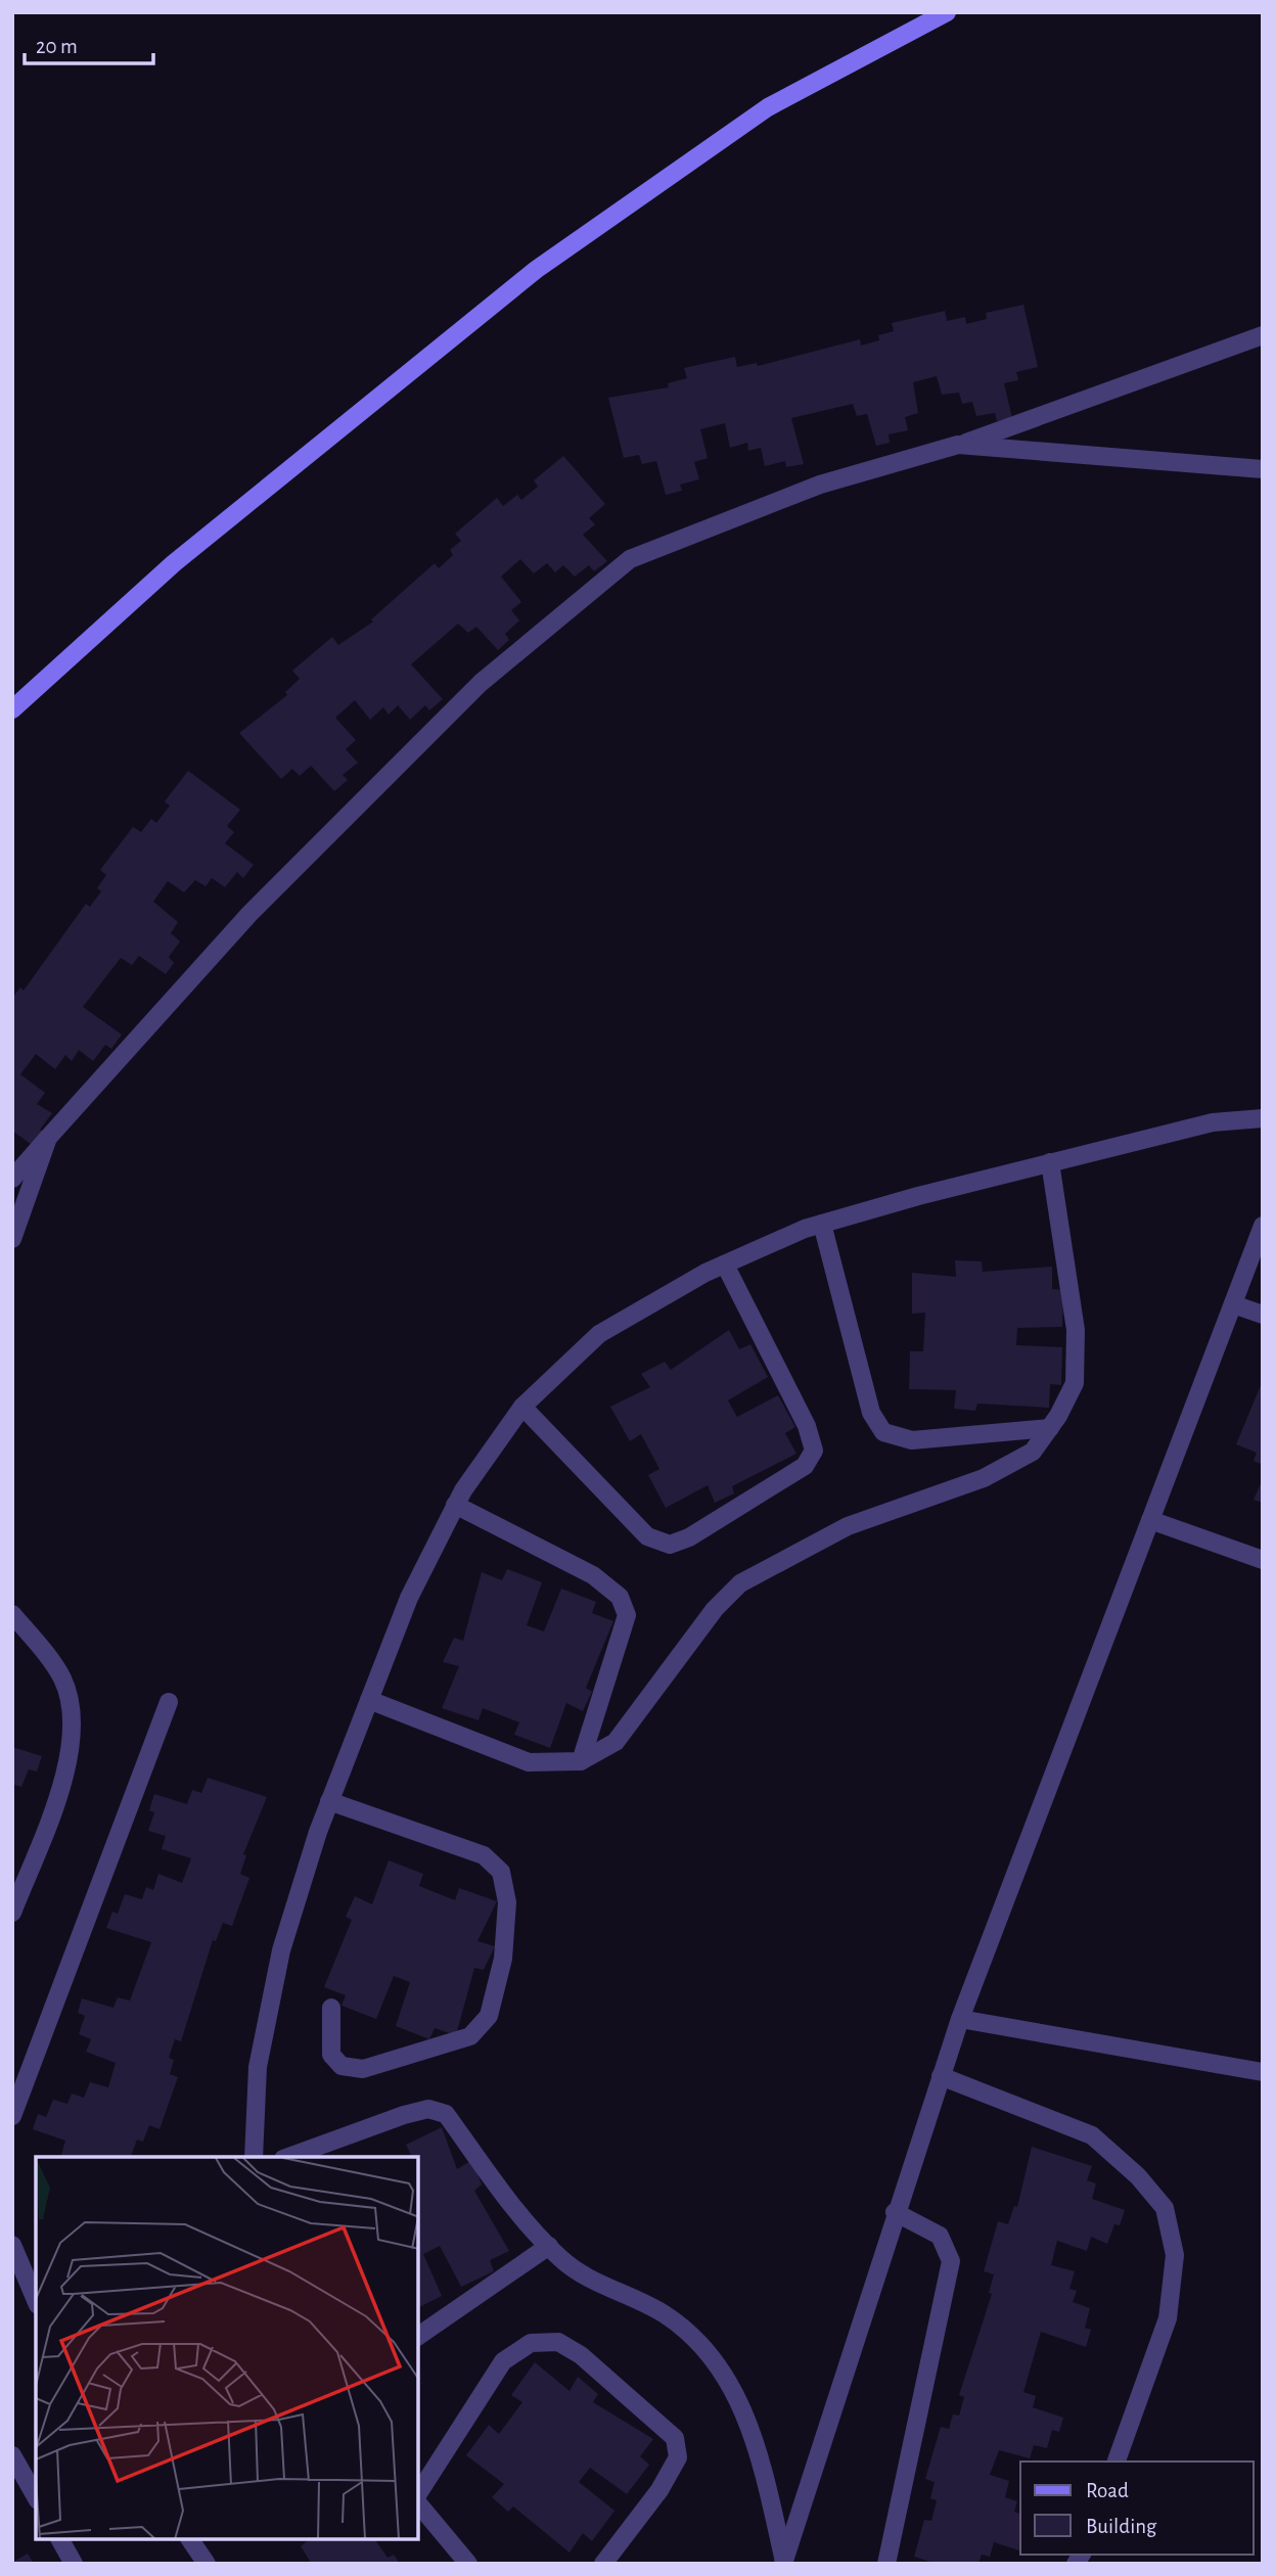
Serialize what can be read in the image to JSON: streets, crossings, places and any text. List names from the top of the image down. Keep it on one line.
{"legend":["Road","Building"],"scale_bar":"20 m"}
